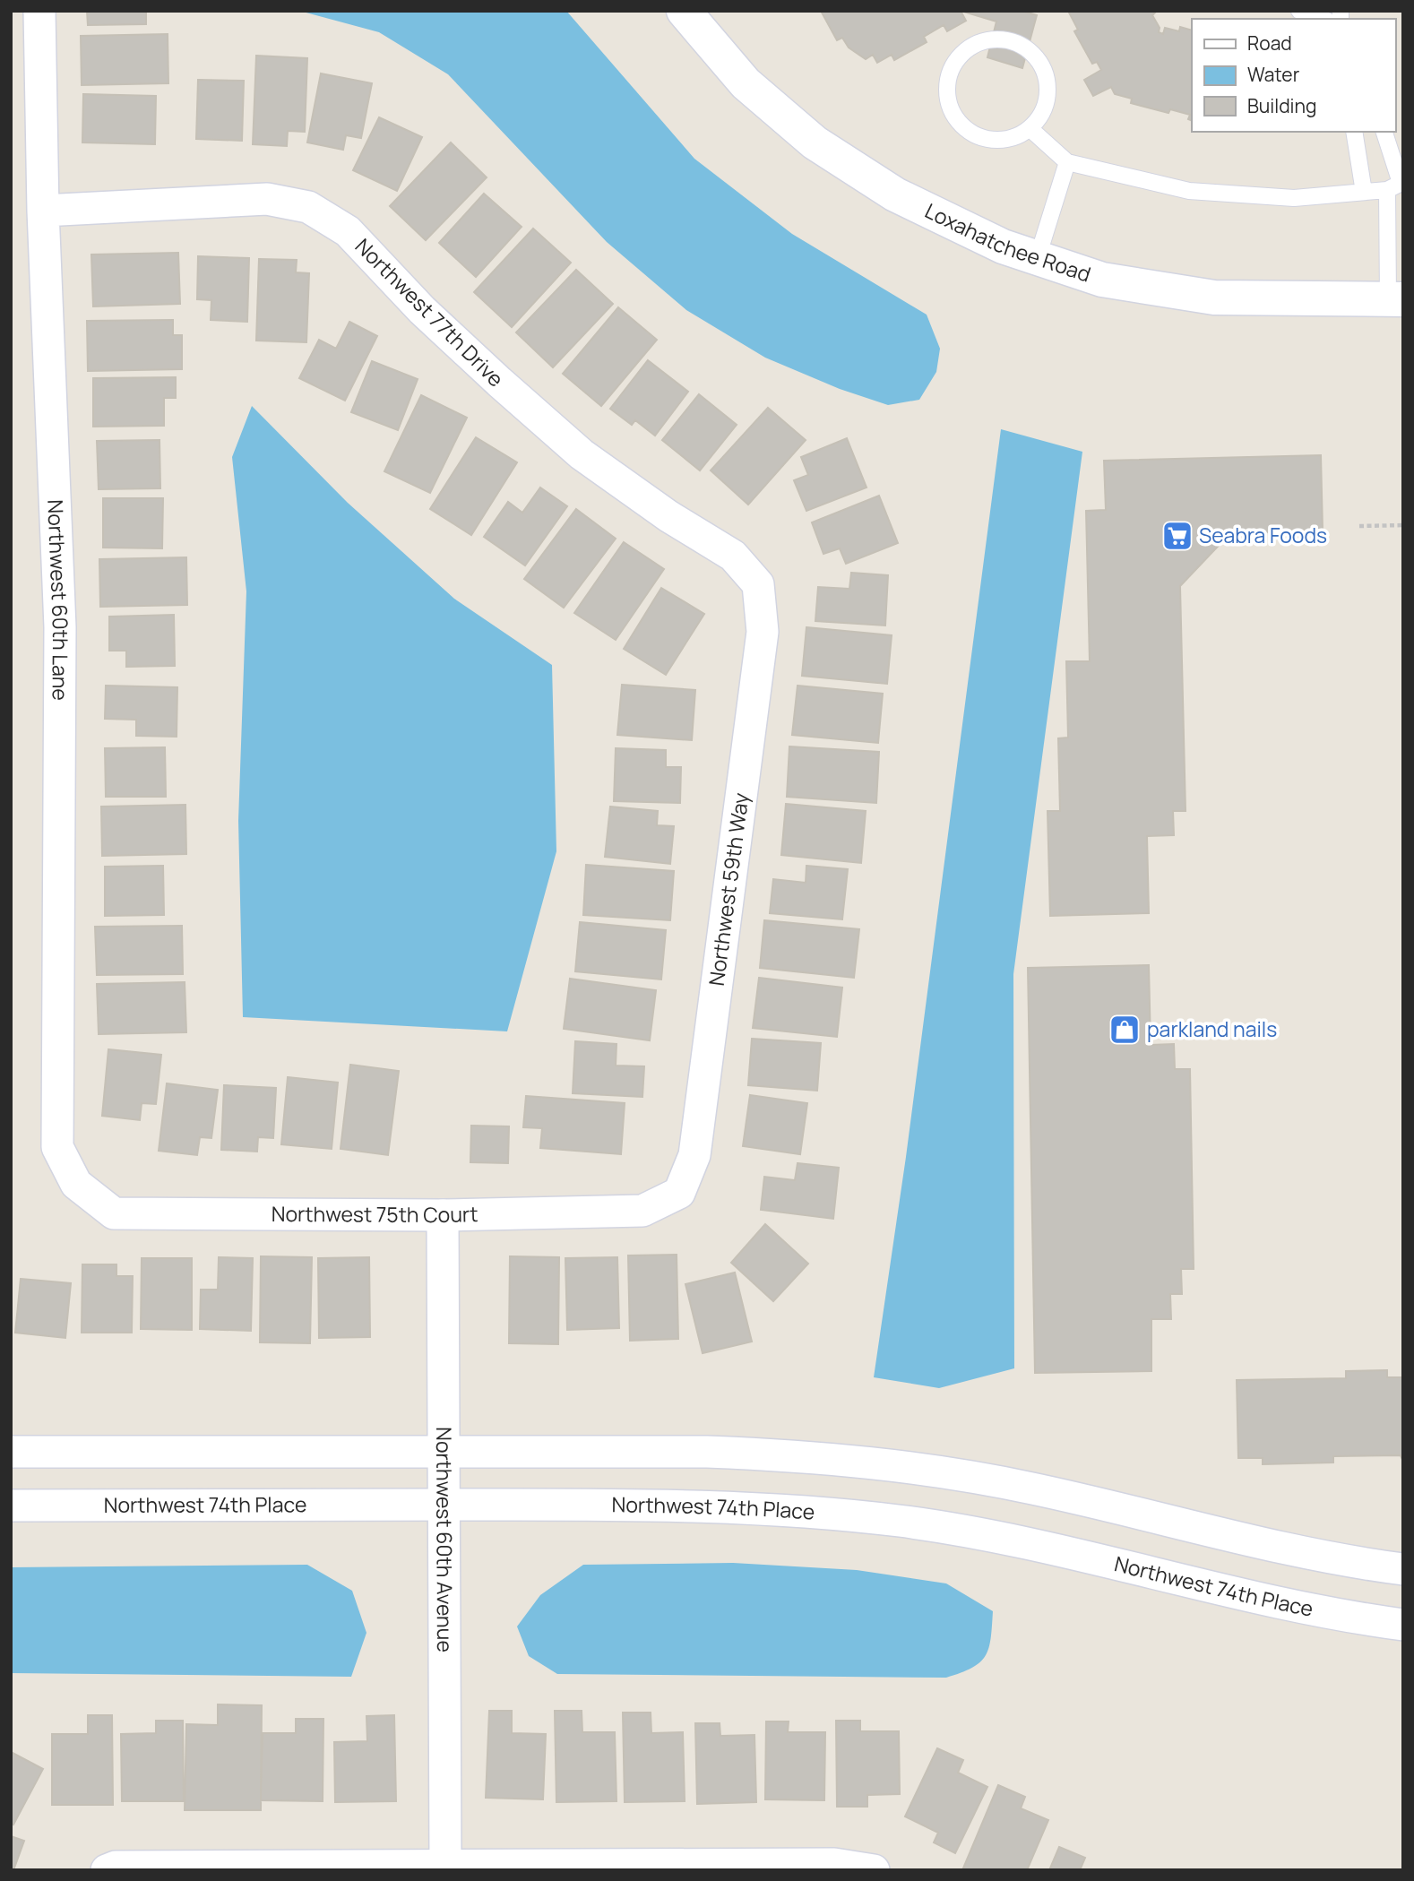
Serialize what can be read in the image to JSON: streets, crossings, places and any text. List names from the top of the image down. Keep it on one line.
{"streets":{"main road":["Loxahatchee Road"],"street":["Northwest 77th Drive","Northwest 60th Lane","Northwest 59th Way","Northwest 75th Court","Northwest 74th Place","Northwest 60th Avenue"]},"crossings":[["Northwest 77th Drive","Northwest 60th Lane"],["Northwest 77th Drive","Northwest 59th Way"],["Northwest 60th Lane","Northwest 75th Court"],["Northwest 59th Way","Northwest 75th Court"],["Northwest 75th Court","Northwest 60th Avenue"],["Northwest 74th Place","Northwest 60th Avenue"]],"places":{"supermarket":["Seabra Foods"],"shop":["parkland nails"]},"legend":["Road","Water","Building"]}
